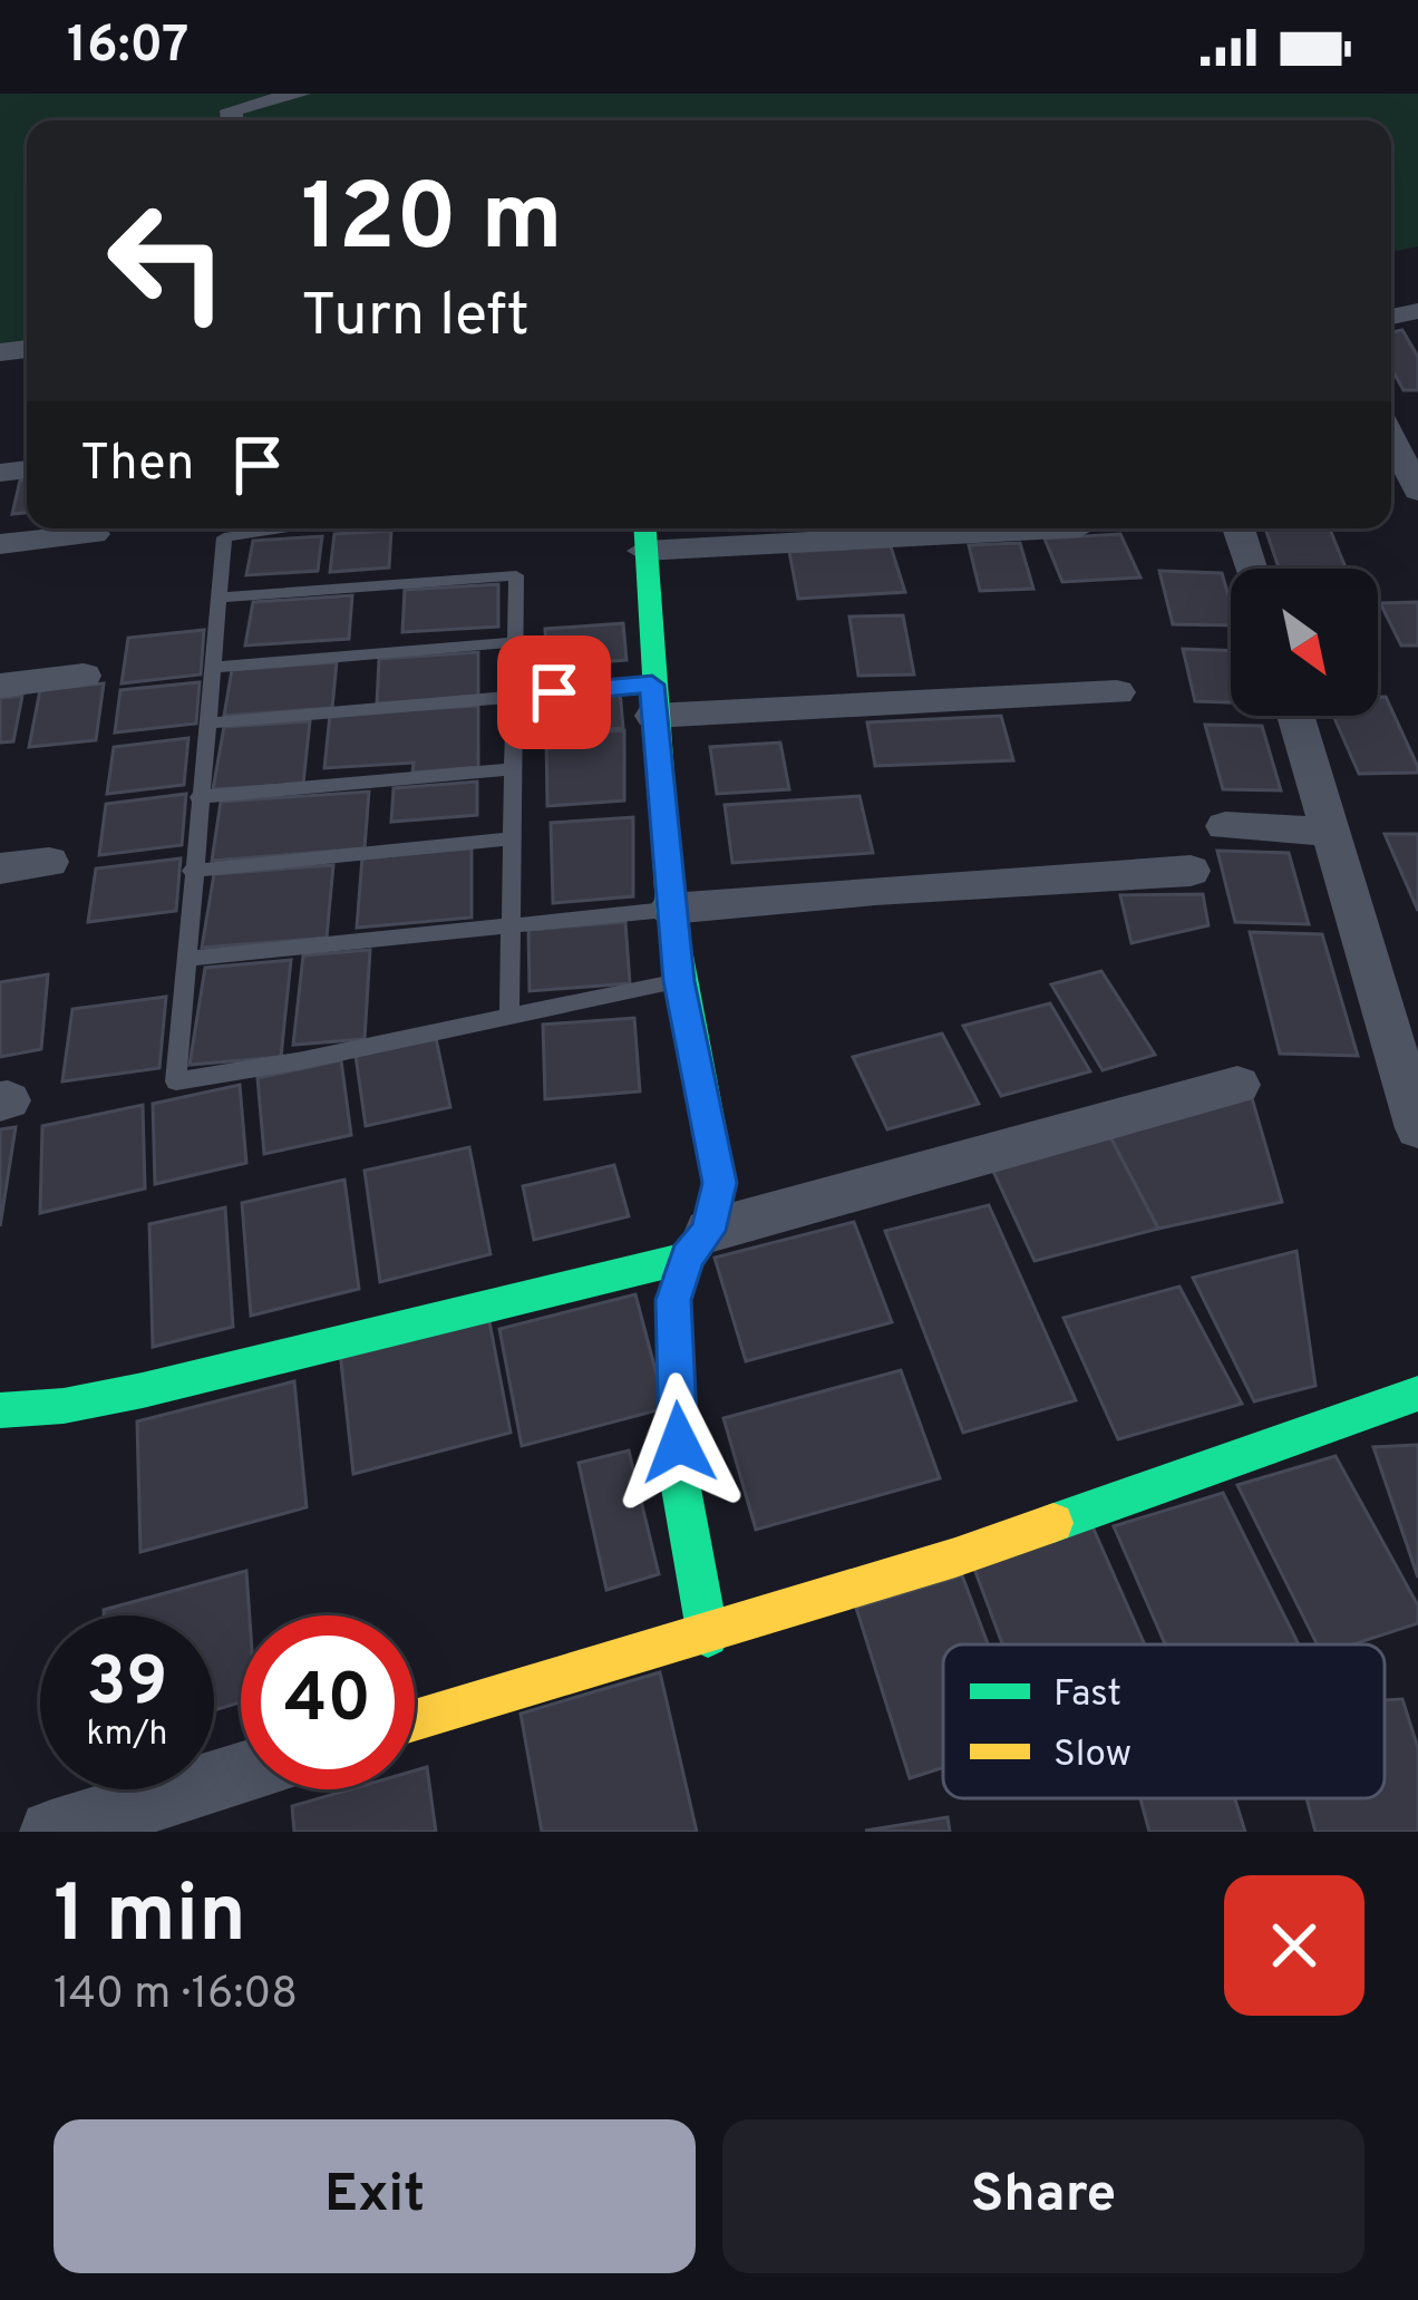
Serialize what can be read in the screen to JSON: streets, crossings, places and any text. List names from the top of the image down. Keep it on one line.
{"legend":["Fast","Slow"],"north":"bottom right","page":{"status":"16:07","turn":["120 m","Turn left"],"then":"Then","speed":"39 km/h","limit":"40","heading":["1 min","140 m · 16:08"],"buttons":["Exit","Share"]}}
